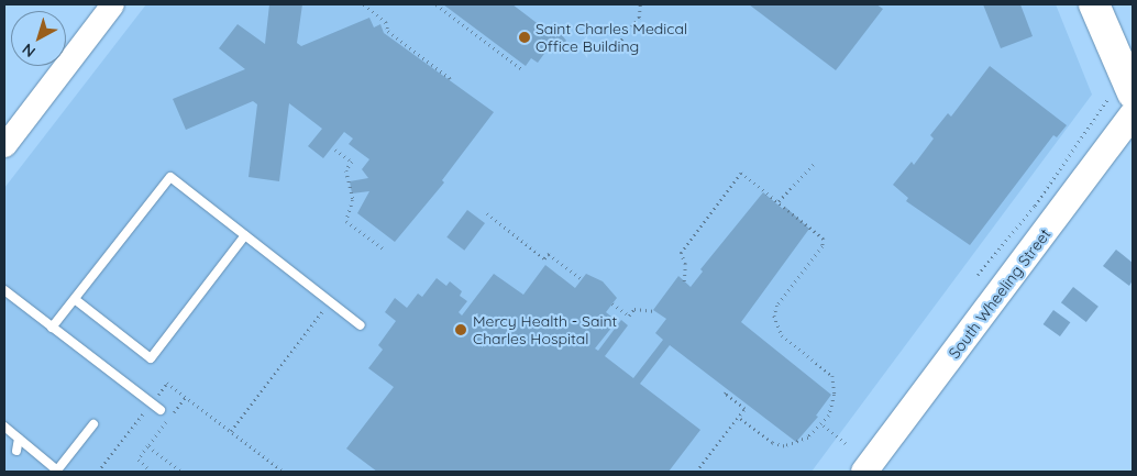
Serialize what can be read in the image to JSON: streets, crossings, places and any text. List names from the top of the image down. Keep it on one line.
{"streets":{"main road":["South Wheeling Street"]},"places":["Saint Charles Medical Office Building","Mercy Health - Saint Charles Hospital"],"north":"bottom left"}
